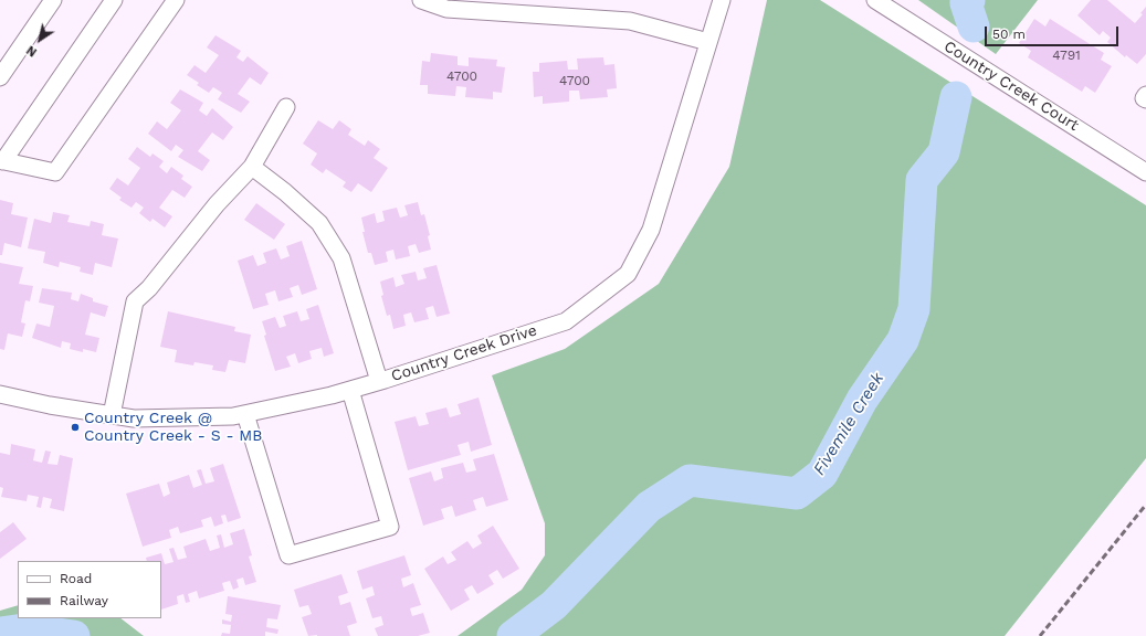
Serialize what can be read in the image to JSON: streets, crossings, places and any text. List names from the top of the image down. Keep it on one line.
{"streets":{"street":["Country Creek Court","Country Creek Drive"]},"water":["Fivemile Creek"],"places":["Country Creek @ Country Creek - S - MB"],"house_numbers":["4791","4700","4700"],"legend":["Road","Railway"],"scale_bar":"50 m","north":"bottom left"}
